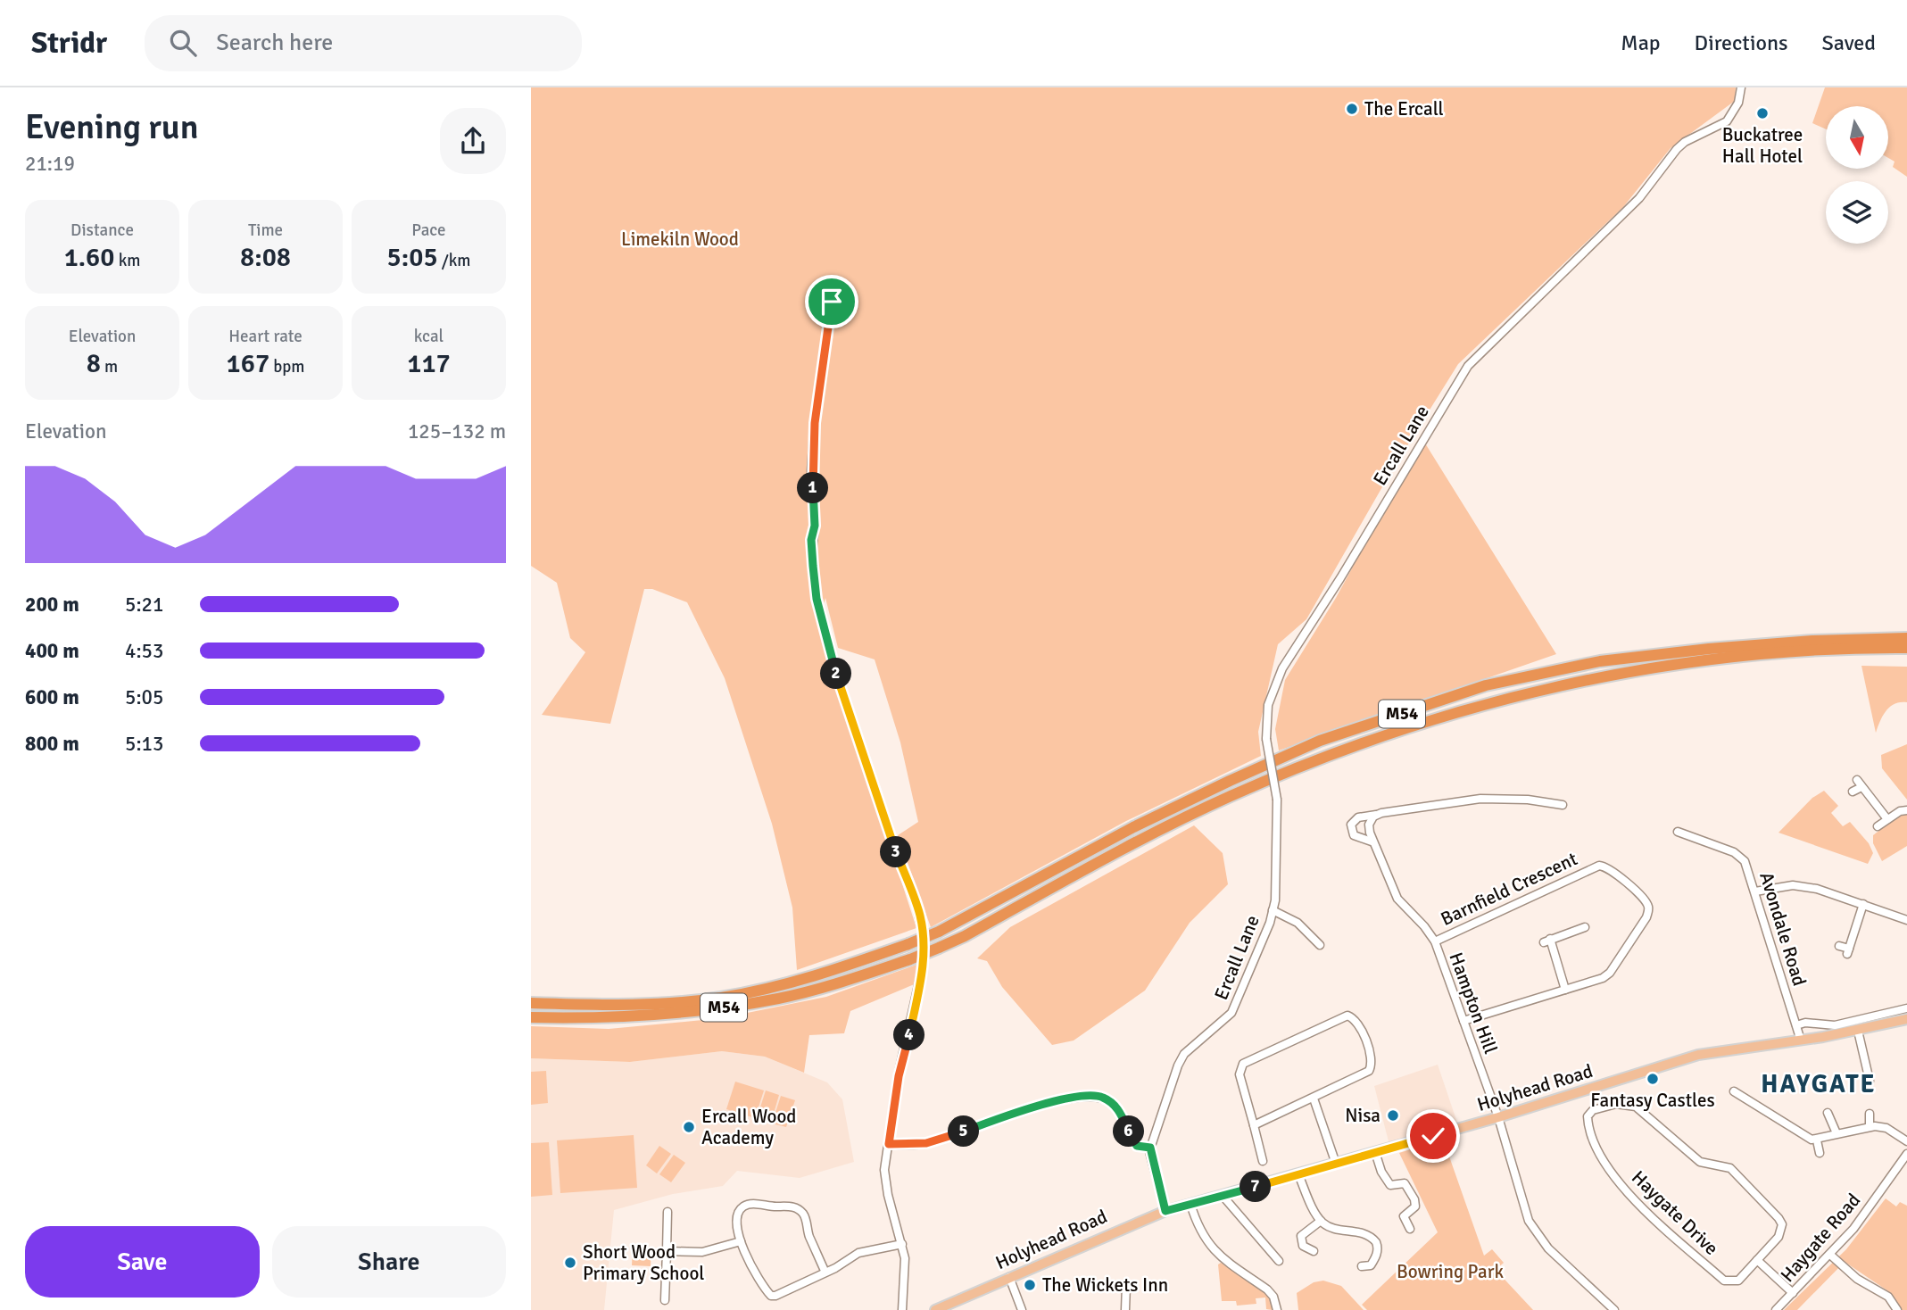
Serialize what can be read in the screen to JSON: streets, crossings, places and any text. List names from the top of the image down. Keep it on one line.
{"streets":{"highway":["M54"],"main road":["Holyhead Road"],"street":["Ercall Lane","Barnfield Crescent","Avondale Road","Hampton Hill","Haygate Drive","Haygate Road"]},"crossings":[["Barnfield Crescent","Hampton Hill"],["Avondale Road","Holyhead Road"],["Hampton Hill","Holyhead Road"]],"districts":["HAYGATE"],"parks":["Limekiln Wood","Bowring Park"],"places":["The Ercall","Buckatree Hall Hotel","Fantasy Castles","Nisa","Ercall Wood Academy","Short Wood Primary School","The Wickets Inn"],"north":"bottom","page":{"header":"Stridr","search":"Search here","nav":["Map","Directions","Saved"],"heading":["Evening run","21:19"],"stats":[["Distance","1.60 km"],["Time","8:08"],["Pace","5:05 /km"],["Elevation","8 m"],["Heart rate","167 bpm"],["kcal","117"]],"chart":["Elevation","125–132 m"],"pins":["1","2","3","4","5","6","7"],"list":[{"name":"200 m","note":"5:21"},{"name":"400 m","note":"4:53"},{"name":"600 m","note":"5:05"},{"name":"800 m","note":"5:13"}],"buttons":["Save","Share"]}}
